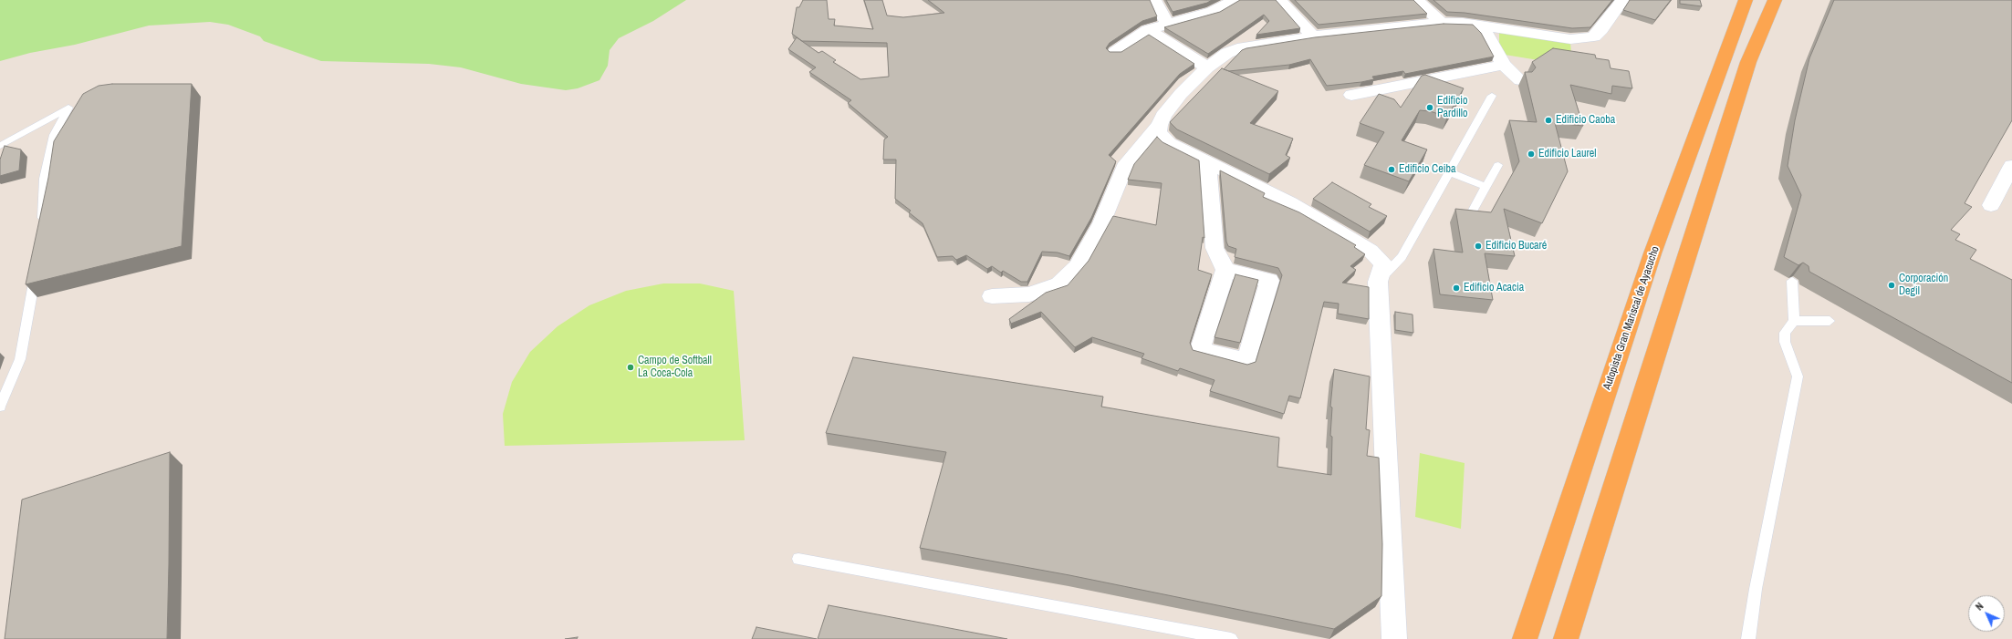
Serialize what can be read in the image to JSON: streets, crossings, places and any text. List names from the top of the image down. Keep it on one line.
{"streets":{"highway":["Autopista Gran Mariscal de Ayacucho"]},"places":["Edificio Pardillo","Edificio Caoba","Edificio Laurel","Edificio Ceiba","Edificio Bucaré","Corporación Degil","Edificio Acacia","Campo de Softball La Coca-Cola"],"north":"top left"}
